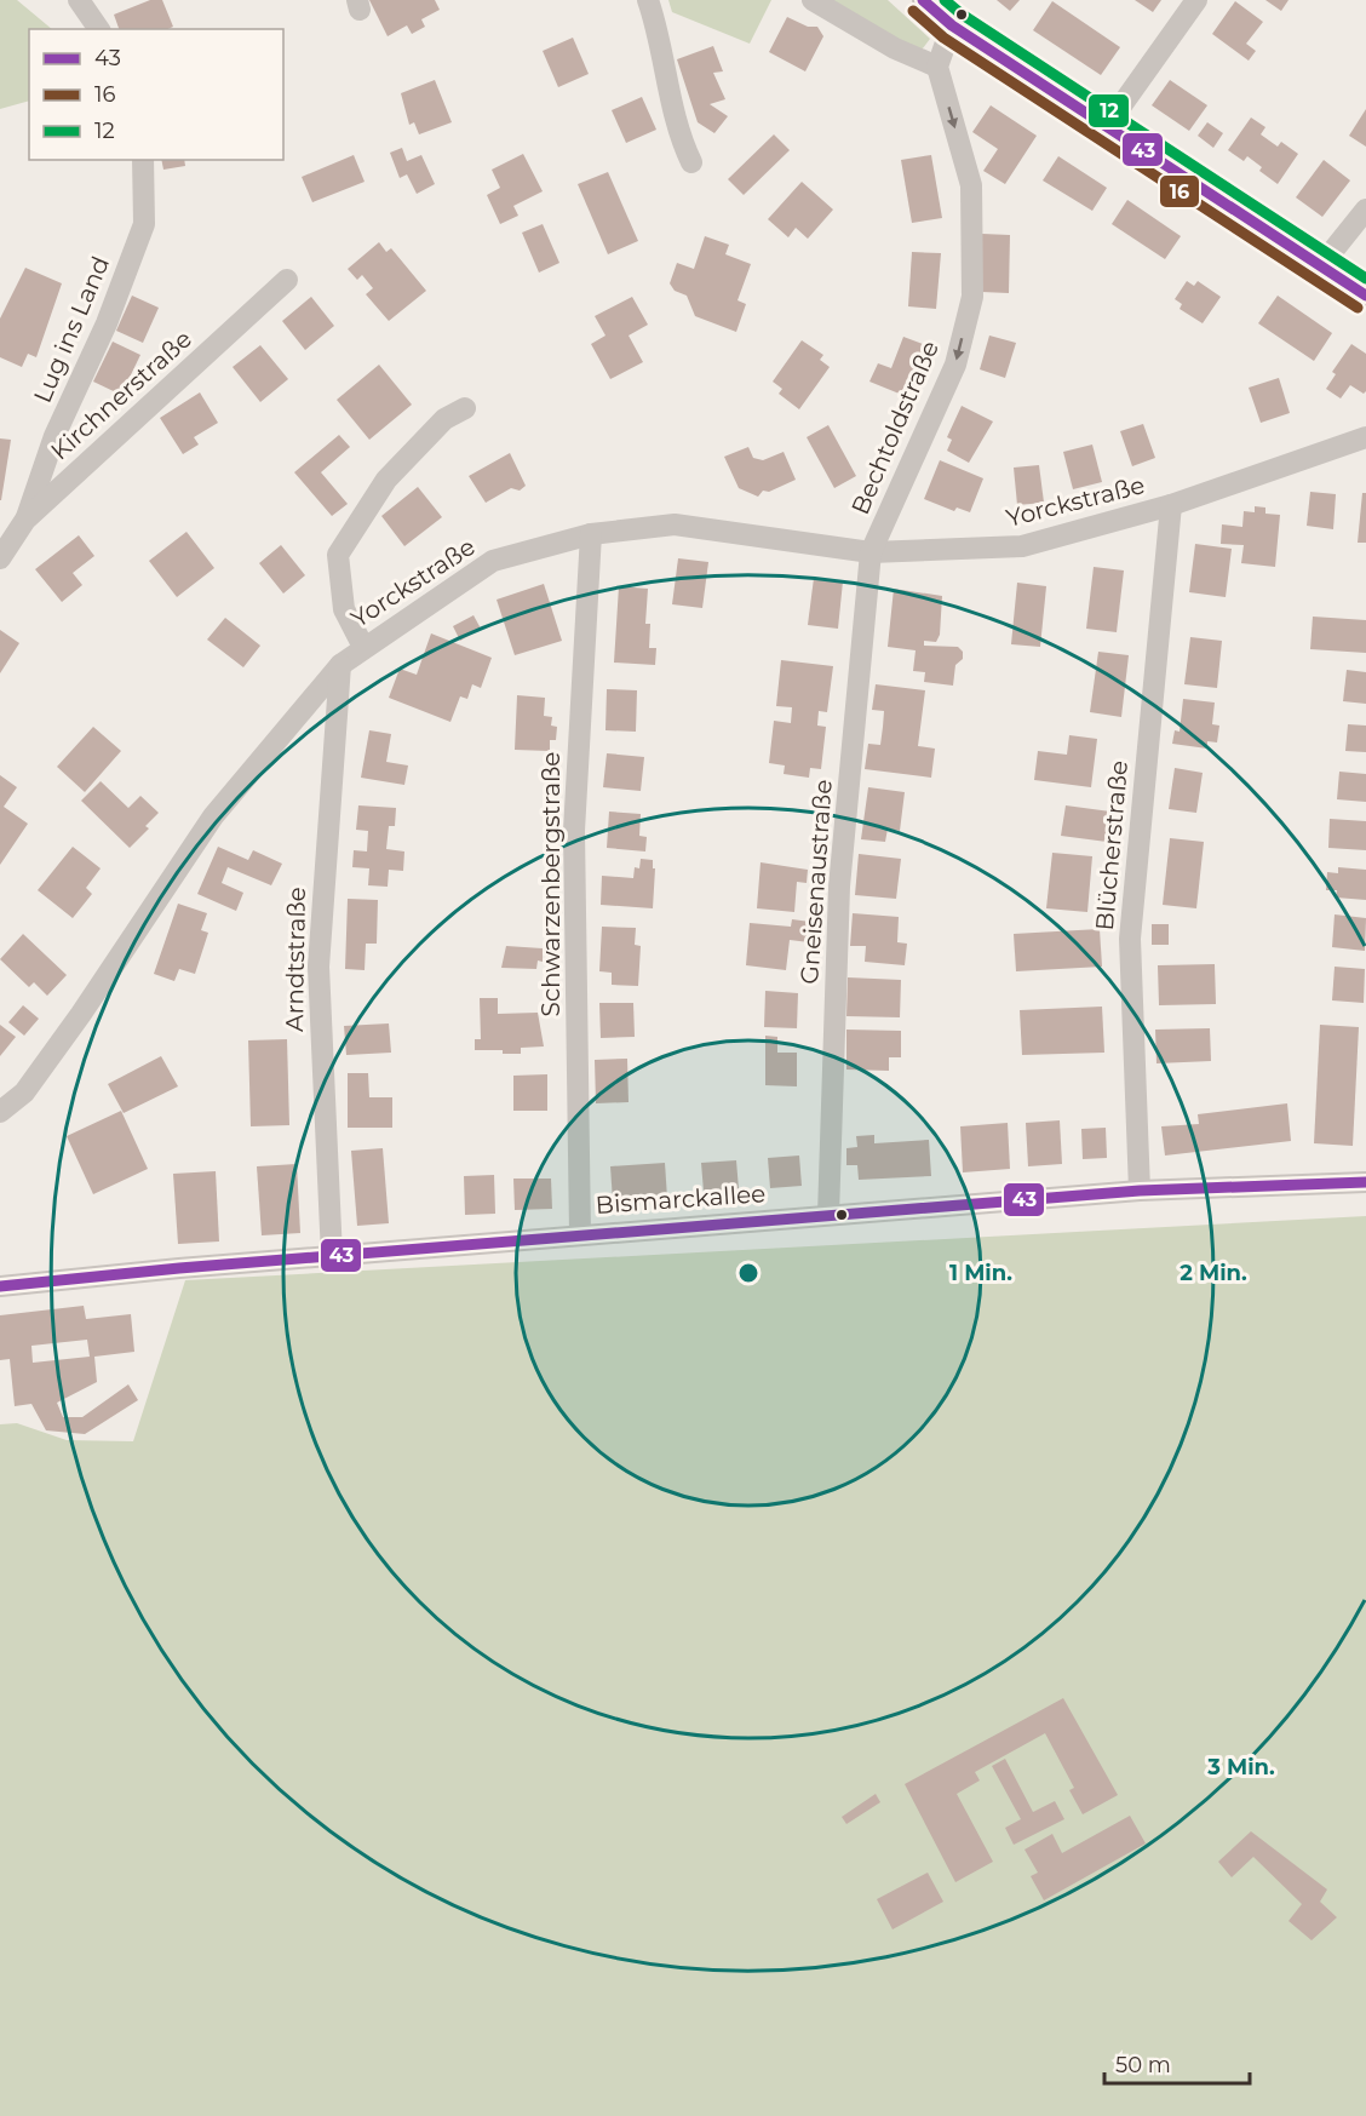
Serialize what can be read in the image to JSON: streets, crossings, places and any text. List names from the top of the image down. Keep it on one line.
{"streets":{"street":["Lug ins Land","Kirchnerstraße","Bechtoldstraße","Yorckstraße","Blücherstraße","Gneisenaustraße","Schwarzenbergstraße","Arndtstraße","Bismarckallee"]},"crossings":[["Lug ins Land","Kirchnerstraße"],["Bechtoldstraße","Yorckstraße"],["Bechtoldstraße","Gneisenaustraße"],["Yorckstraße","Blücherstraße"],["Yorckstraße","Gneisenaustraße"],["Yorckstraße","Schwarzenbergstraße"],["Yorckstraße","Arndtstraße"],["Blücherstraße","Bismarckallee"],["Gneisenaustraße","Bismarckallee"],["Schwarzenbergstraße","Bismarckallee"],["Arndtstraße","Bismarckallee"]],"one_way":["Bechtoldstraße"],"lines":["transit line 43","transit line 12","transit line 16"],"legend":["43","16","12"],"scale_bar":"50 m","rings":["1 Min.","2 Min.","3 Min."]}
